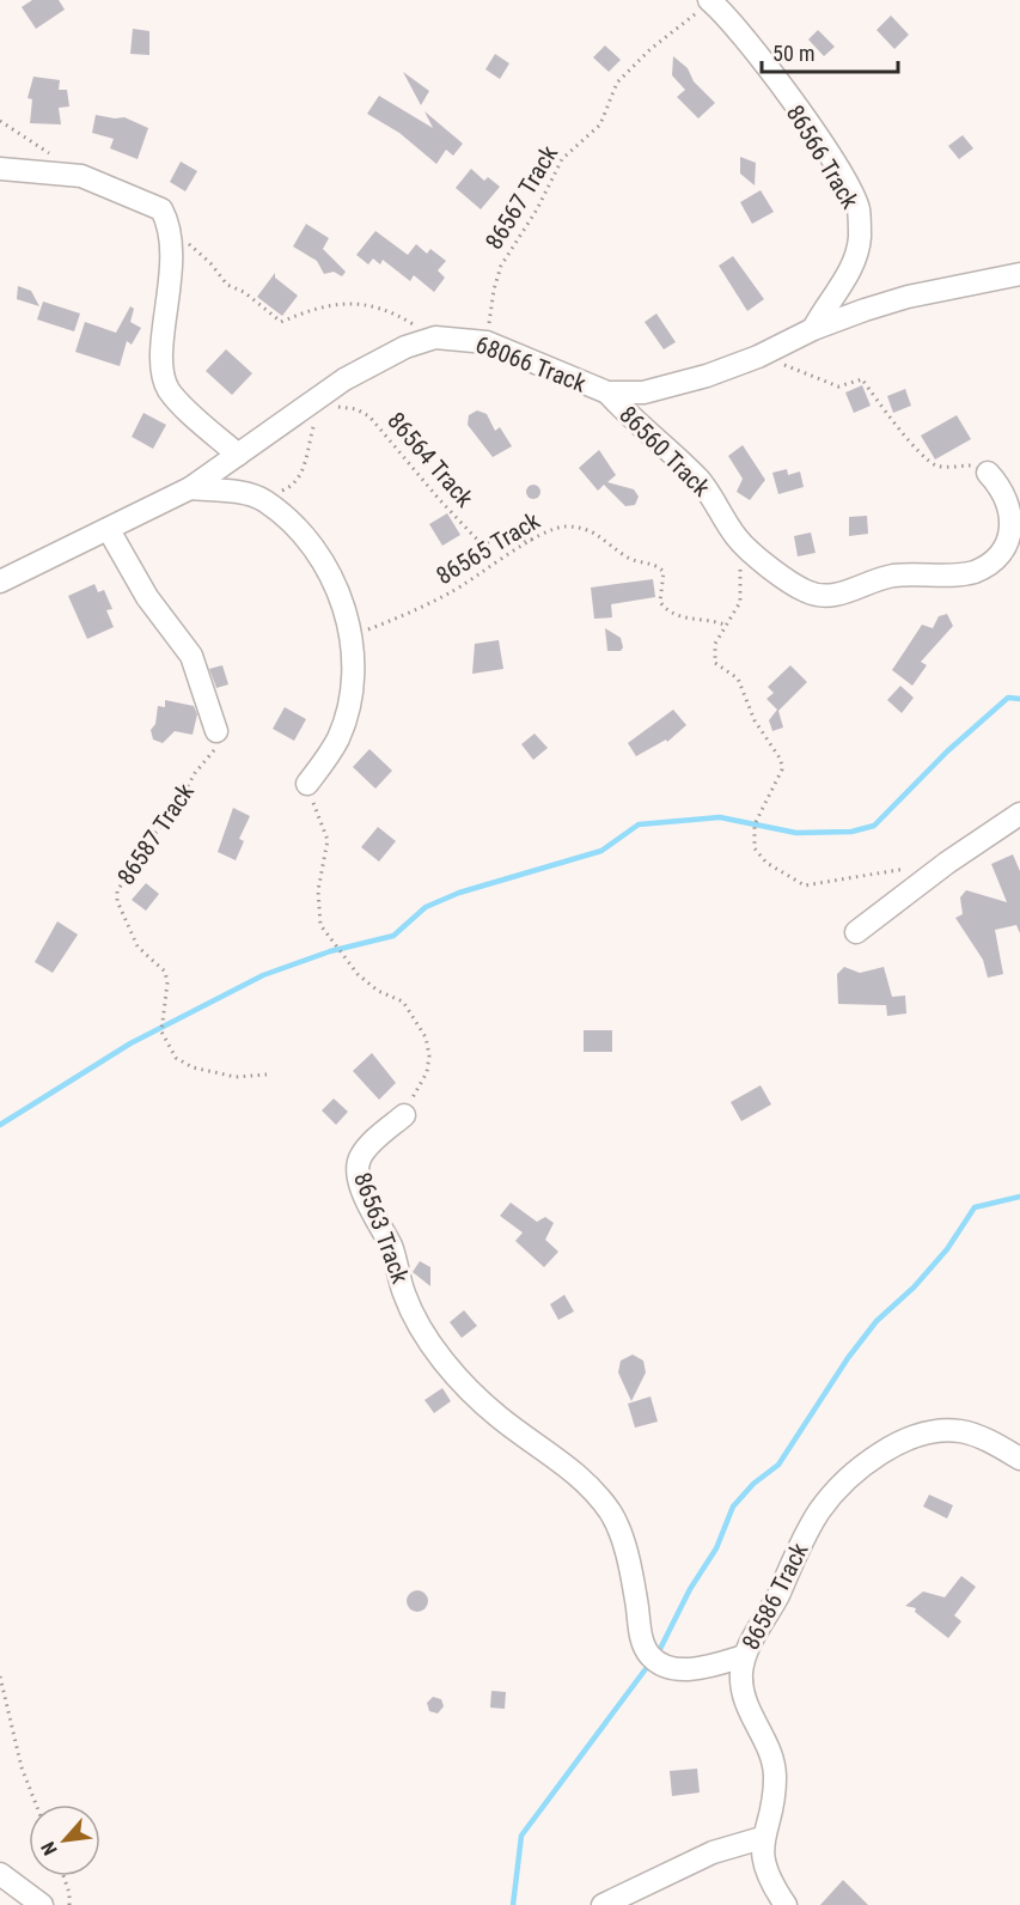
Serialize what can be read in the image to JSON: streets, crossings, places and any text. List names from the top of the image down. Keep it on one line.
{"streets":{"street":["86566 Track","68066 Track","86560 Track","86563 Track","86586 Track"],"path":["86567 Track","86564 Track","86565 Track","86587 Track"]},"crossings":[["86566 Track","86567 Track"],["86566 Track","68066 Track"],["86567 Track","68066 Track"],["68066 Track","86560 Track"],["86564 Track","86565 Track"],["86563 Track","86586 Track"]],"scale_bar":"50 m","north":"bottom left"}
